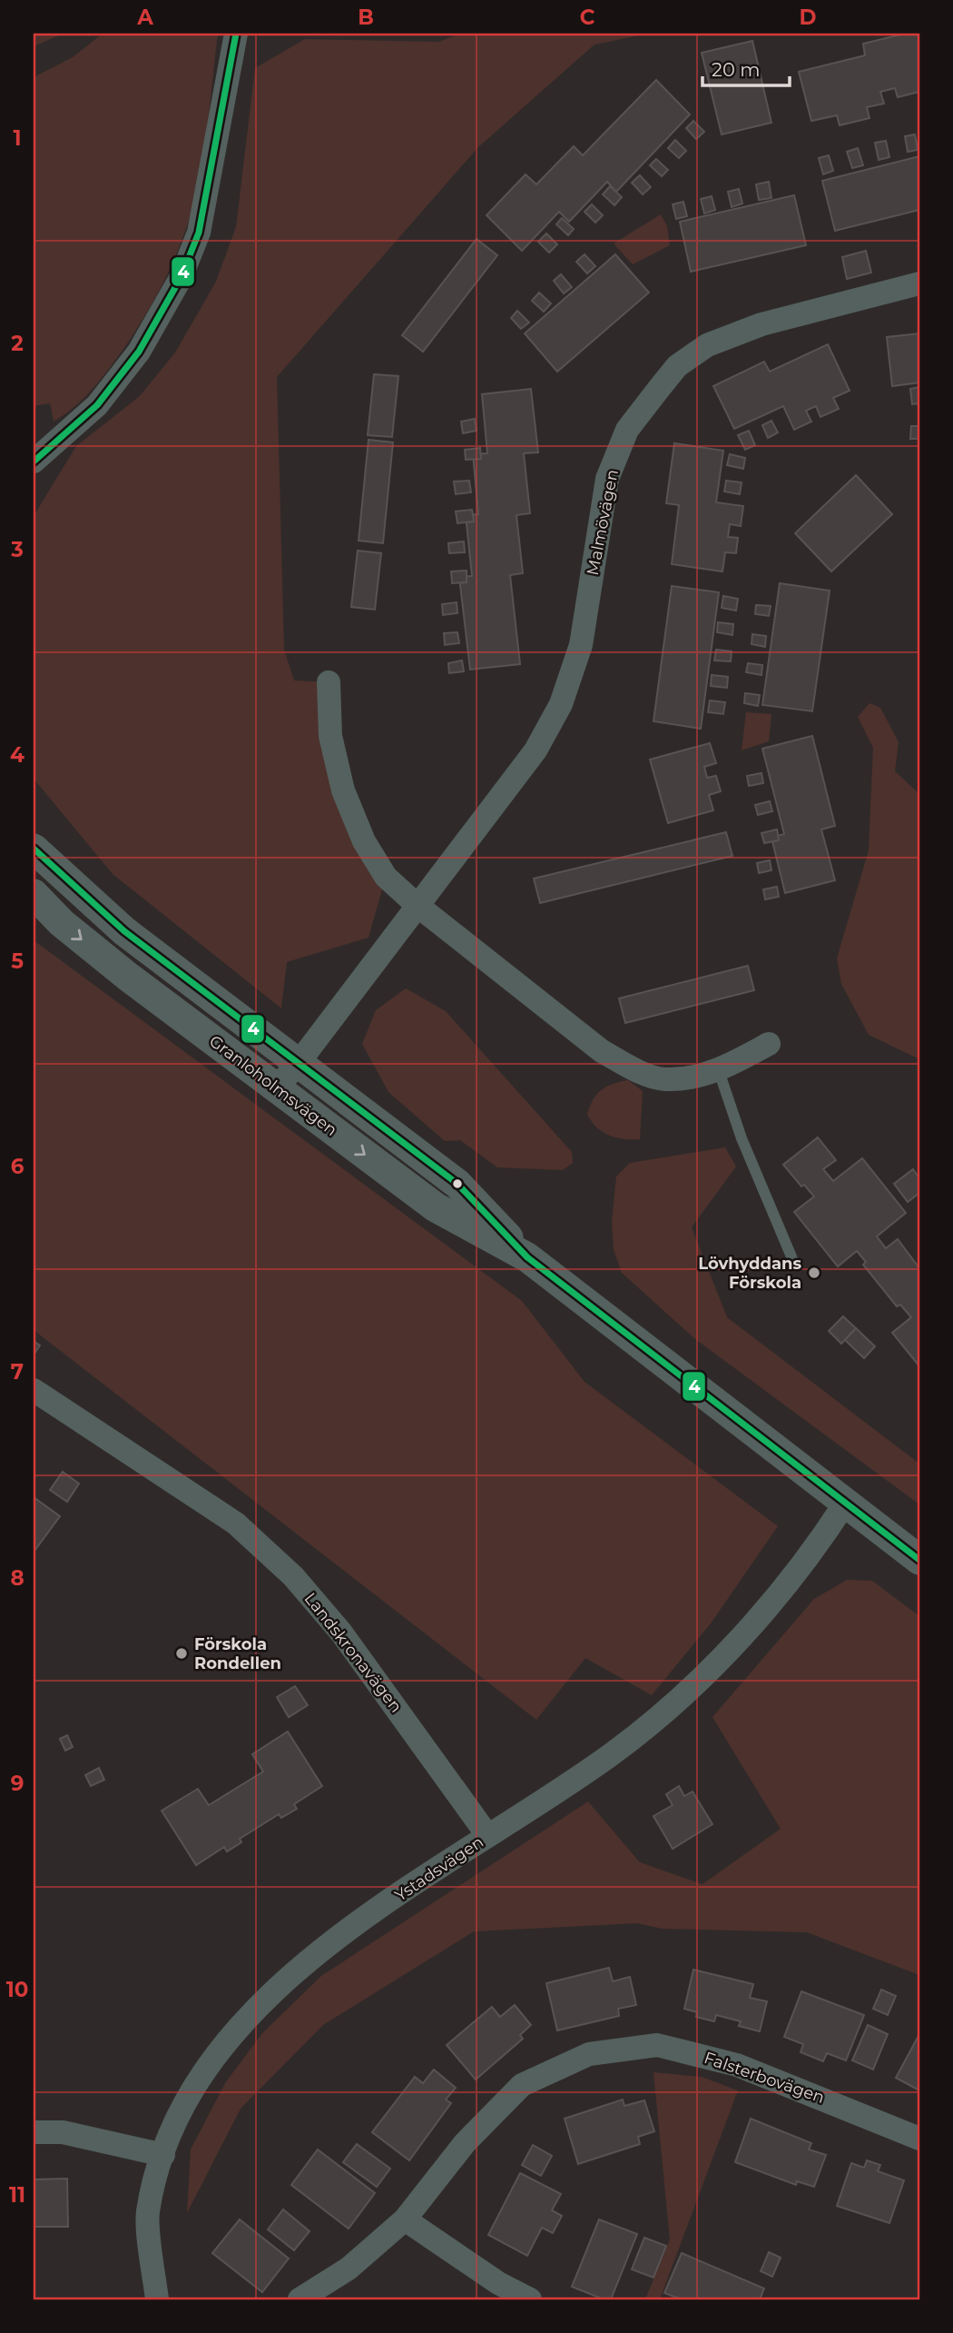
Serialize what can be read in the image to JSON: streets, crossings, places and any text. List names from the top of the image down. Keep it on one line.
{"streets":{"street":["Malmövägen","Granloholmsvägen","Landskronavägen","Ystadsvägen","Falsterbovägen"]},"crossings":[["Malmövägen","Granloholmsvägen"],["Granloholmsvägen","Ystadsvägen"],["Landskronavägen","Ystadsvägen"]],"places":["Lövhyddans Förskola","Förskola Rondellen"],"lines":["transit line 4"],"scale_bar":"20 m","grid":{"columns":["A","B","C","D"],"rows":["1","2","3","4","5","6","7","8","9","10","11"]}}
